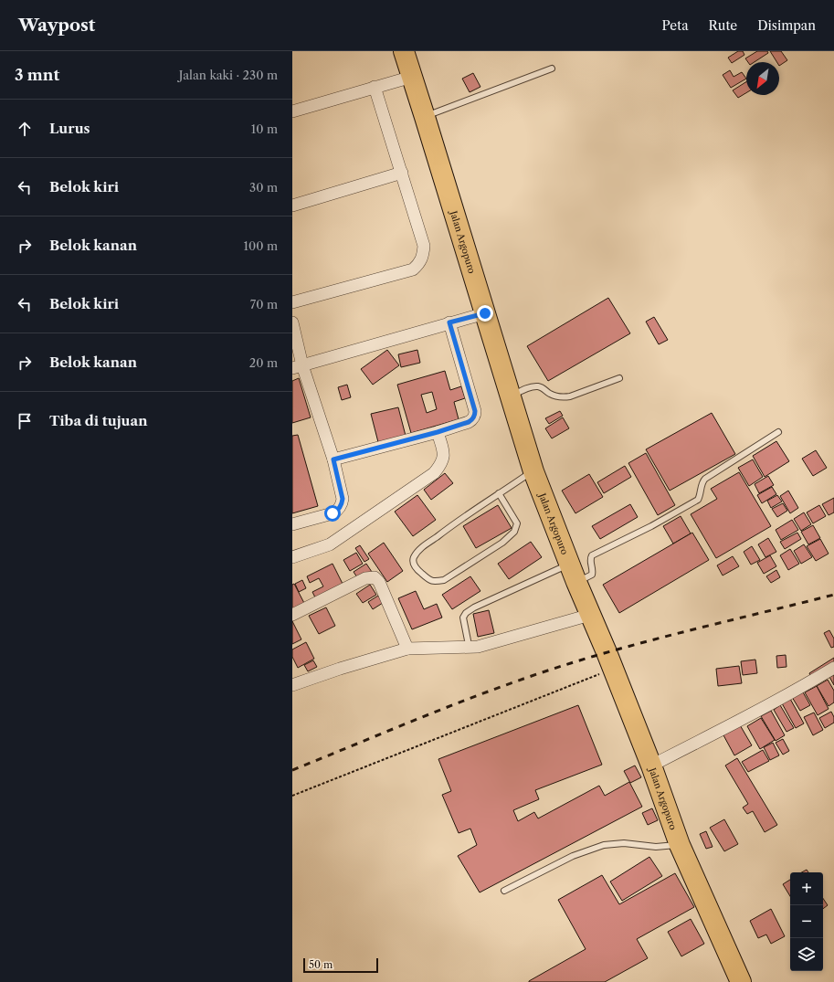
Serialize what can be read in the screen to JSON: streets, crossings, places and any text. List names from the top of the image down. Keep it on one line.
{"streets":{"highway":["Jalan Argopuro"]},"scale_bar":"50 m","north":"bottom left","page":{"header":"Waypost","nav":["Peta","Rute","Disimpan"],"heading":["3 mnt","Jalan kaki · 230 m"],"list":[["Lurus","10 m"],["Belok kiri","30 m"],["Belok kanan","100 m"],["Belok kiri","70 m"],["Belok kanan","20 m"],"Tiba di tujuan"],"map_buttons":["+","−"],"scale":"50 m"}}
